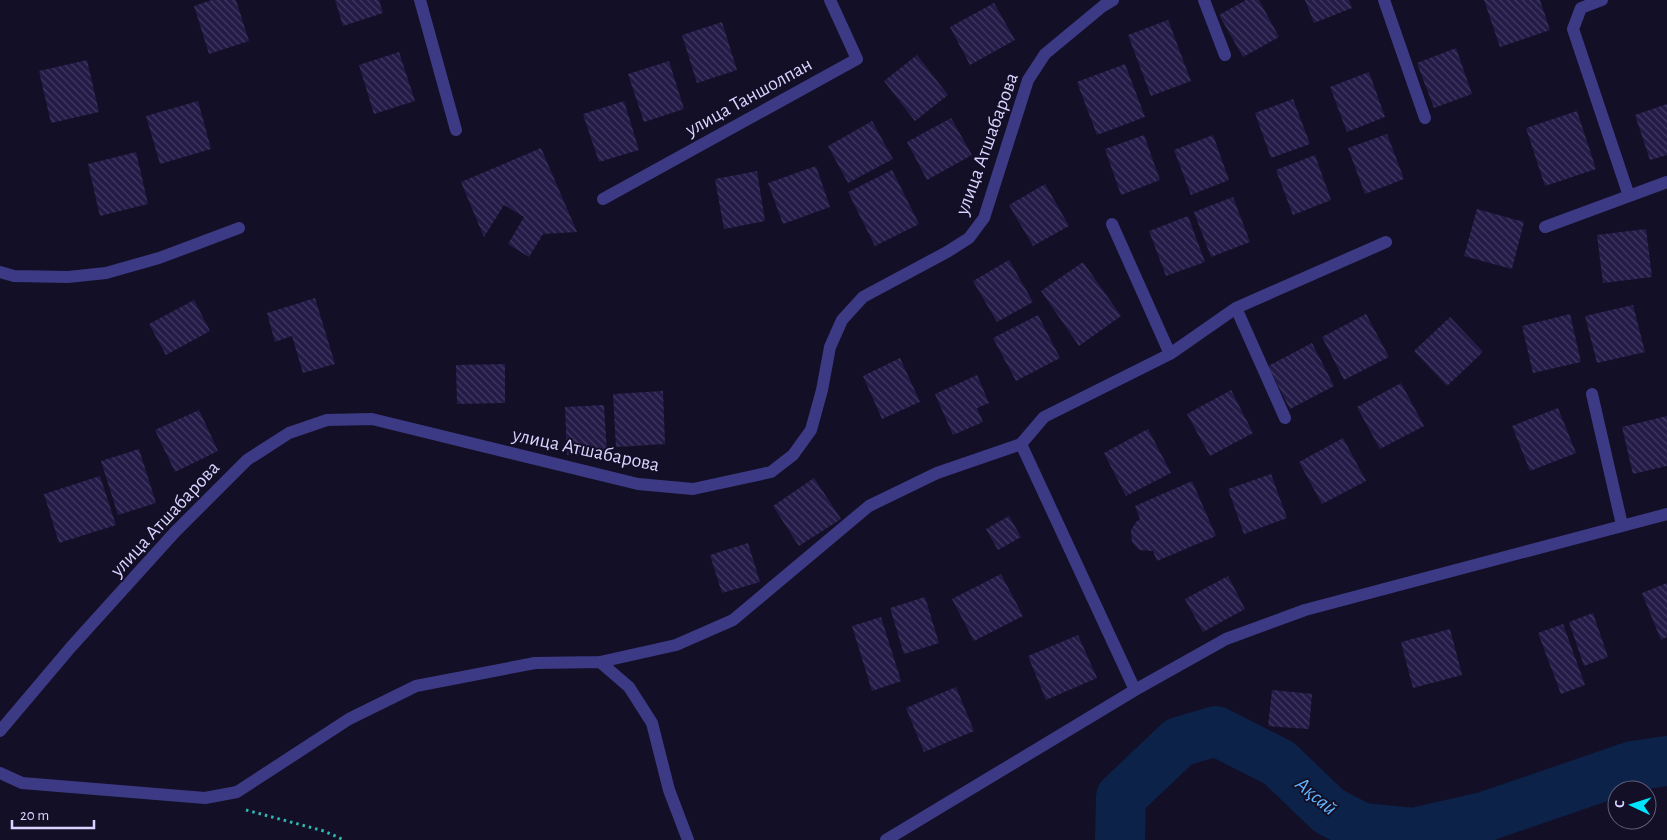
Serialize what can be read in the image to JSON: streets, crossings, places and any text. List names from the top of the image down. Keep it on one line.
{"streets":{"street":["улица Таншолпан","улица Атшабарова"]},"water":["Ақсай"],"scale_bar":"20 m","north":"left"}
